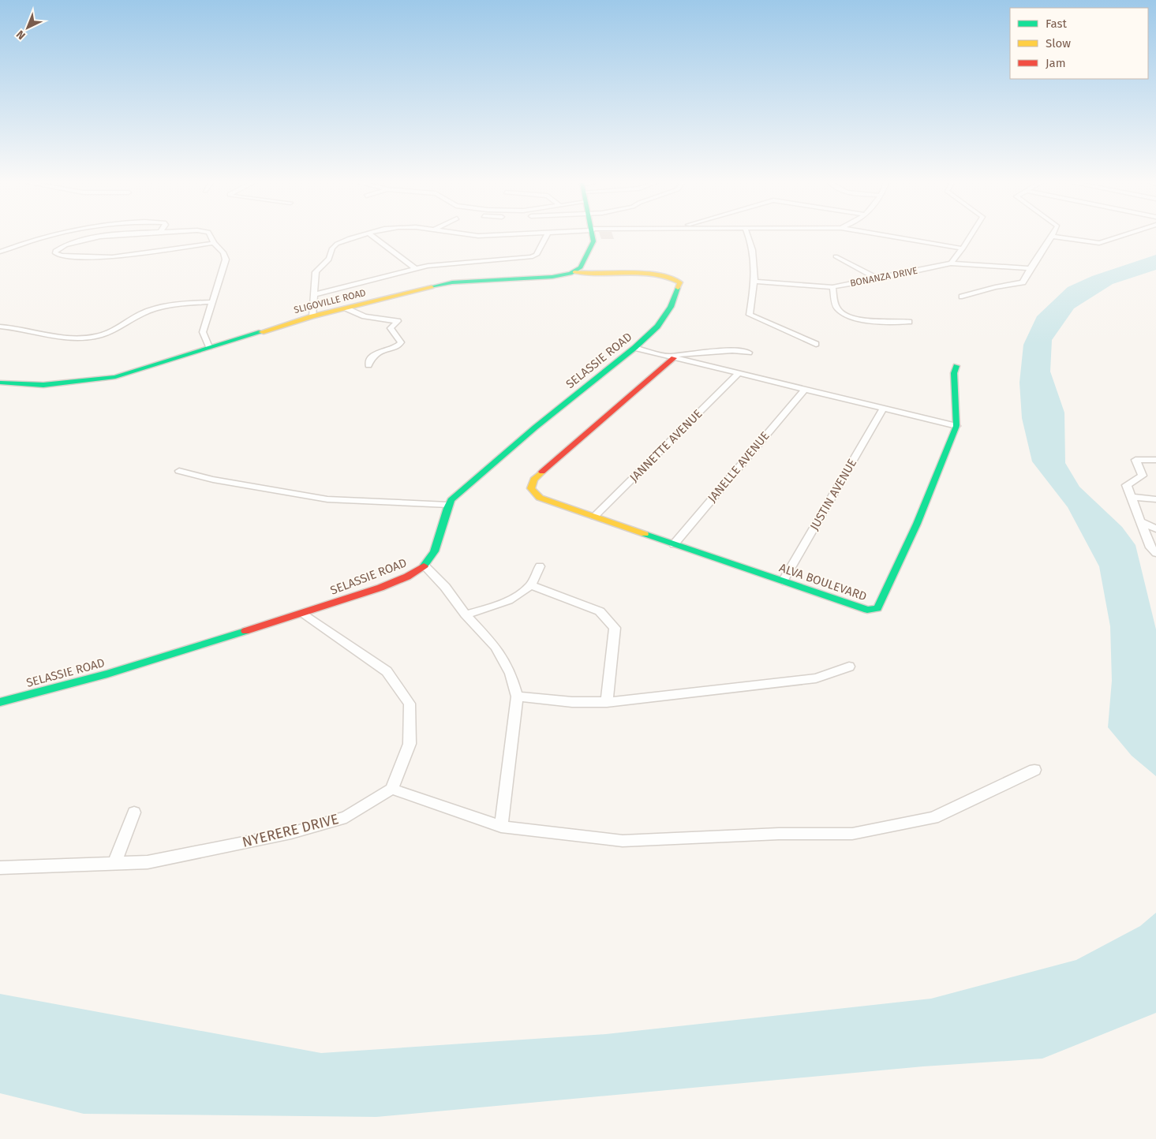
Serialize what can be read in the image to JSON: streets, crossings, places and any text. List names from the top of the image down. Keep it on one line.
{"streets":{"street":["BONANZA DRIVE","SLIGOVILLE ROAD","SELASSIE ROAD","JANNETTE AVENUE","JANELLE AVENUE","JUSTIN AVENUE","ALVA BOULEVARD","NYERERE DRIVE"]},"crossings":[["SLIGOVILLE ROAD","SELASSIE ROAD"],["JANNETTE AVENUE","ALVA BOULEVARD"],["JANELLE AVENUE","ALVA BOULEVARD"],["JUSTIN AVENUE","ALVA BOULEVARD"]],"legend":["Fast","Slow","Jam"],"north":"bottom left"}
